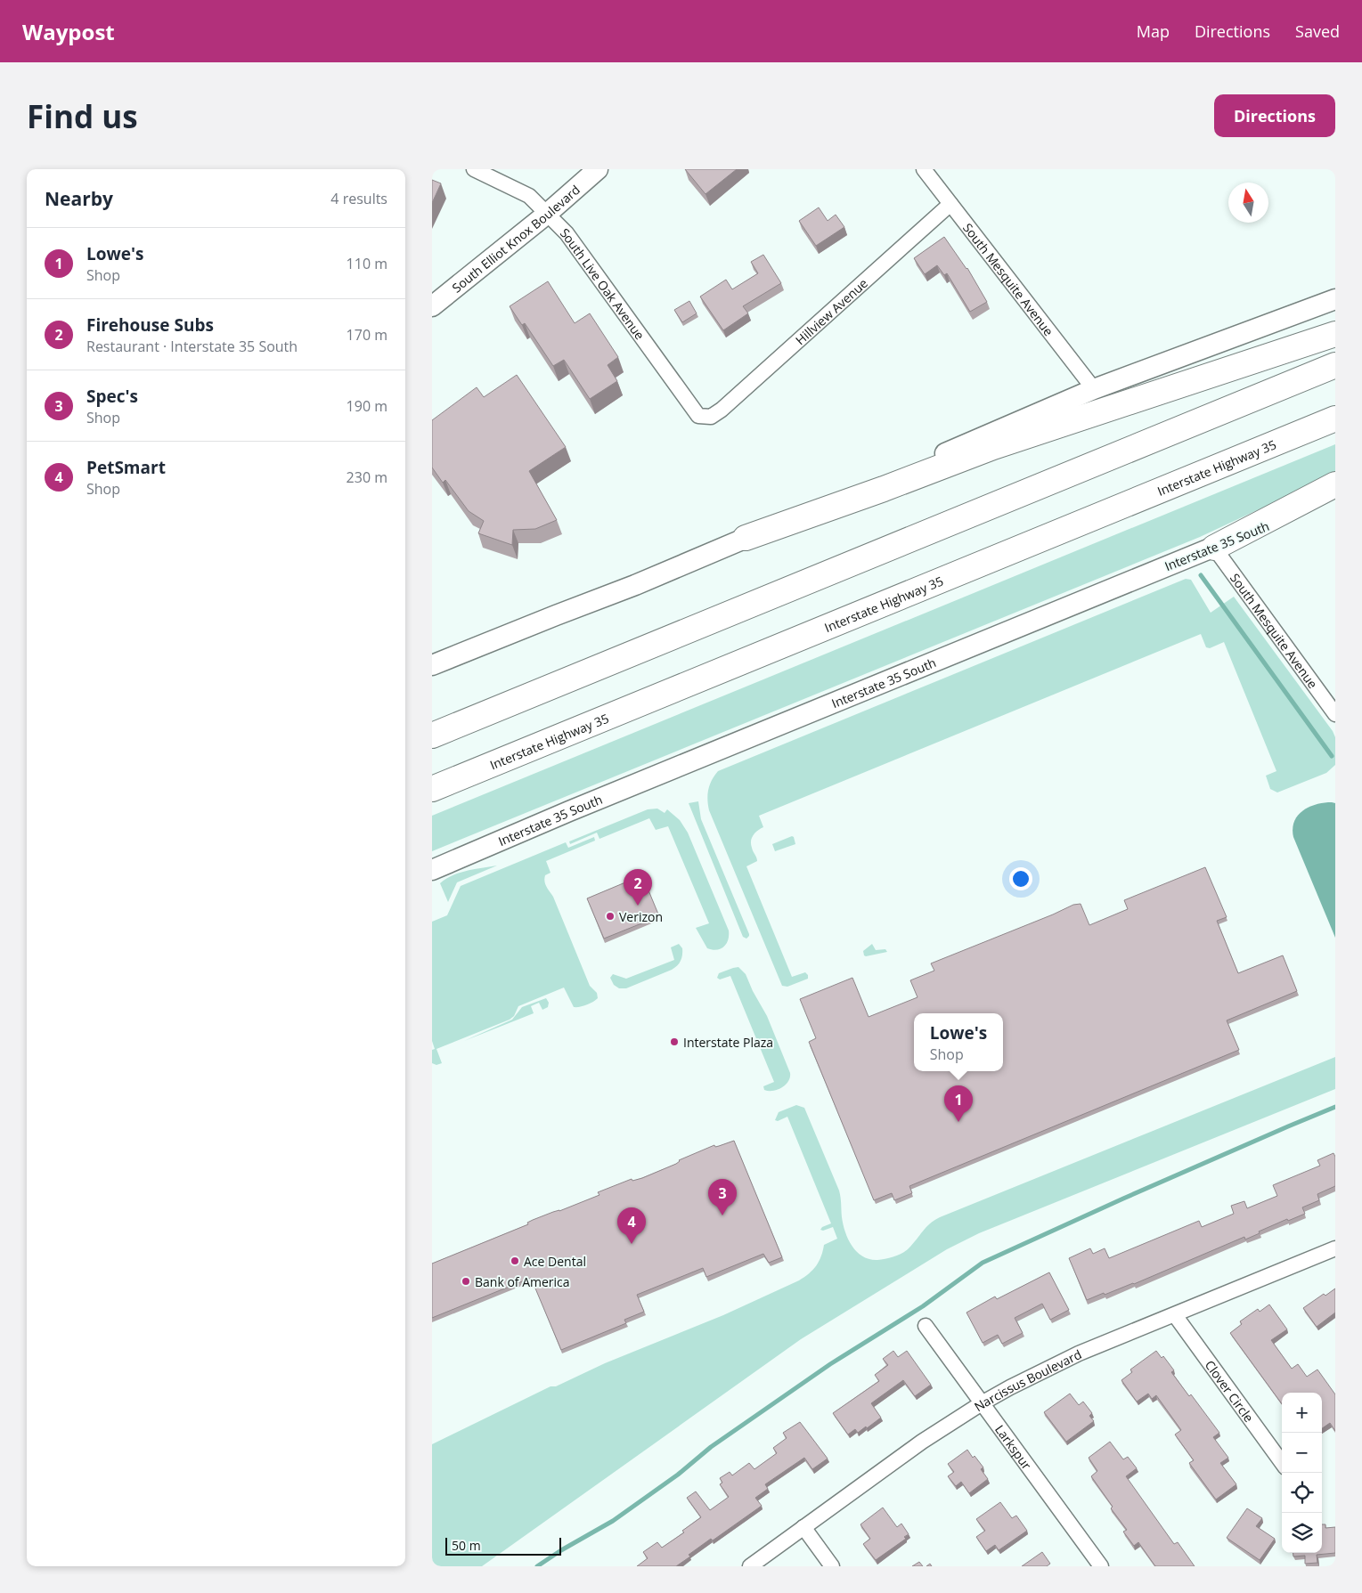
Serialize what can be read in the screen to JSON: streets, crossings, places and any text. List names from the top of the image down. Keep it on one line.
{"streets":{"highway":["Interstate Highway 35"],"main road":["South Elliot Knox Boulevard","Interstate 35 South"],"street":["South Mesquite Avenue","South Live Oak Avenue","Hillview Avenue","Narcissus Boulevard","Clover Circle","Larkspur"]},"crossings":[["South Elliot Knox Boulevard","South Live Oak Avenue"],["South Mesquite Avenue","Hillview Avenue"],["South Mesquite Avenue","Interstate 35 South"],["South Live Oak Avenue","Hillview Avenue"],["Narcissus Boulevard","Clover Circle"],["Narcissus Boulevard","Larkspur"]],"places":["Verizon","Interstate Plaza","Ace Dental","Bank of America"],"scale_bar":"50 m","north":"top","page":{"header":"Waypost","nav":["Map","Directions","Saved"],"buttons":"Directions","title":"Find us","heading":["Nearby","4 results"],"list":[{"mark":"1","name":"Lowe's","note":"Shop","value":"110 m"},{"mark":"2","name":"Firehouse Subs","note":"Restaurant · Interstate 35 South","value":"170 m"},{"mark":"3","name":"Spec's","note":"Shop","value":"190 m"},{"mark":"4","name":"PetSmart","note":"Shop","value":"230 m"}],"pins":["2","1","3","4"],"popup":["Lowe's","Shop"],"map_buttons":["+","−"],"scale":"50 m"}}
